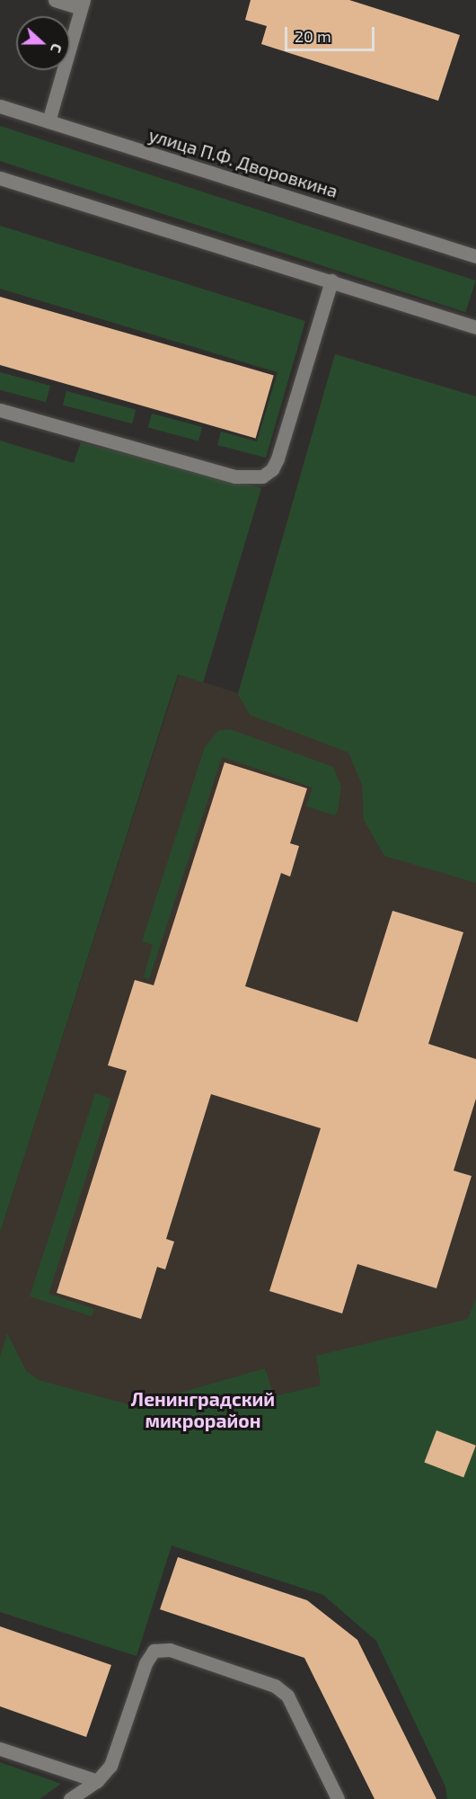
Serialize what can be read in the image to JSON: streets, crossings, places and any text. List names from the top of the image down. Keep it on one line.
{"streets":{"street":["улица П.Ф. Дворовкина"]},"districts":["Ленинградский микрорайон"],"scale_bar":"20 m","north":"right"}
